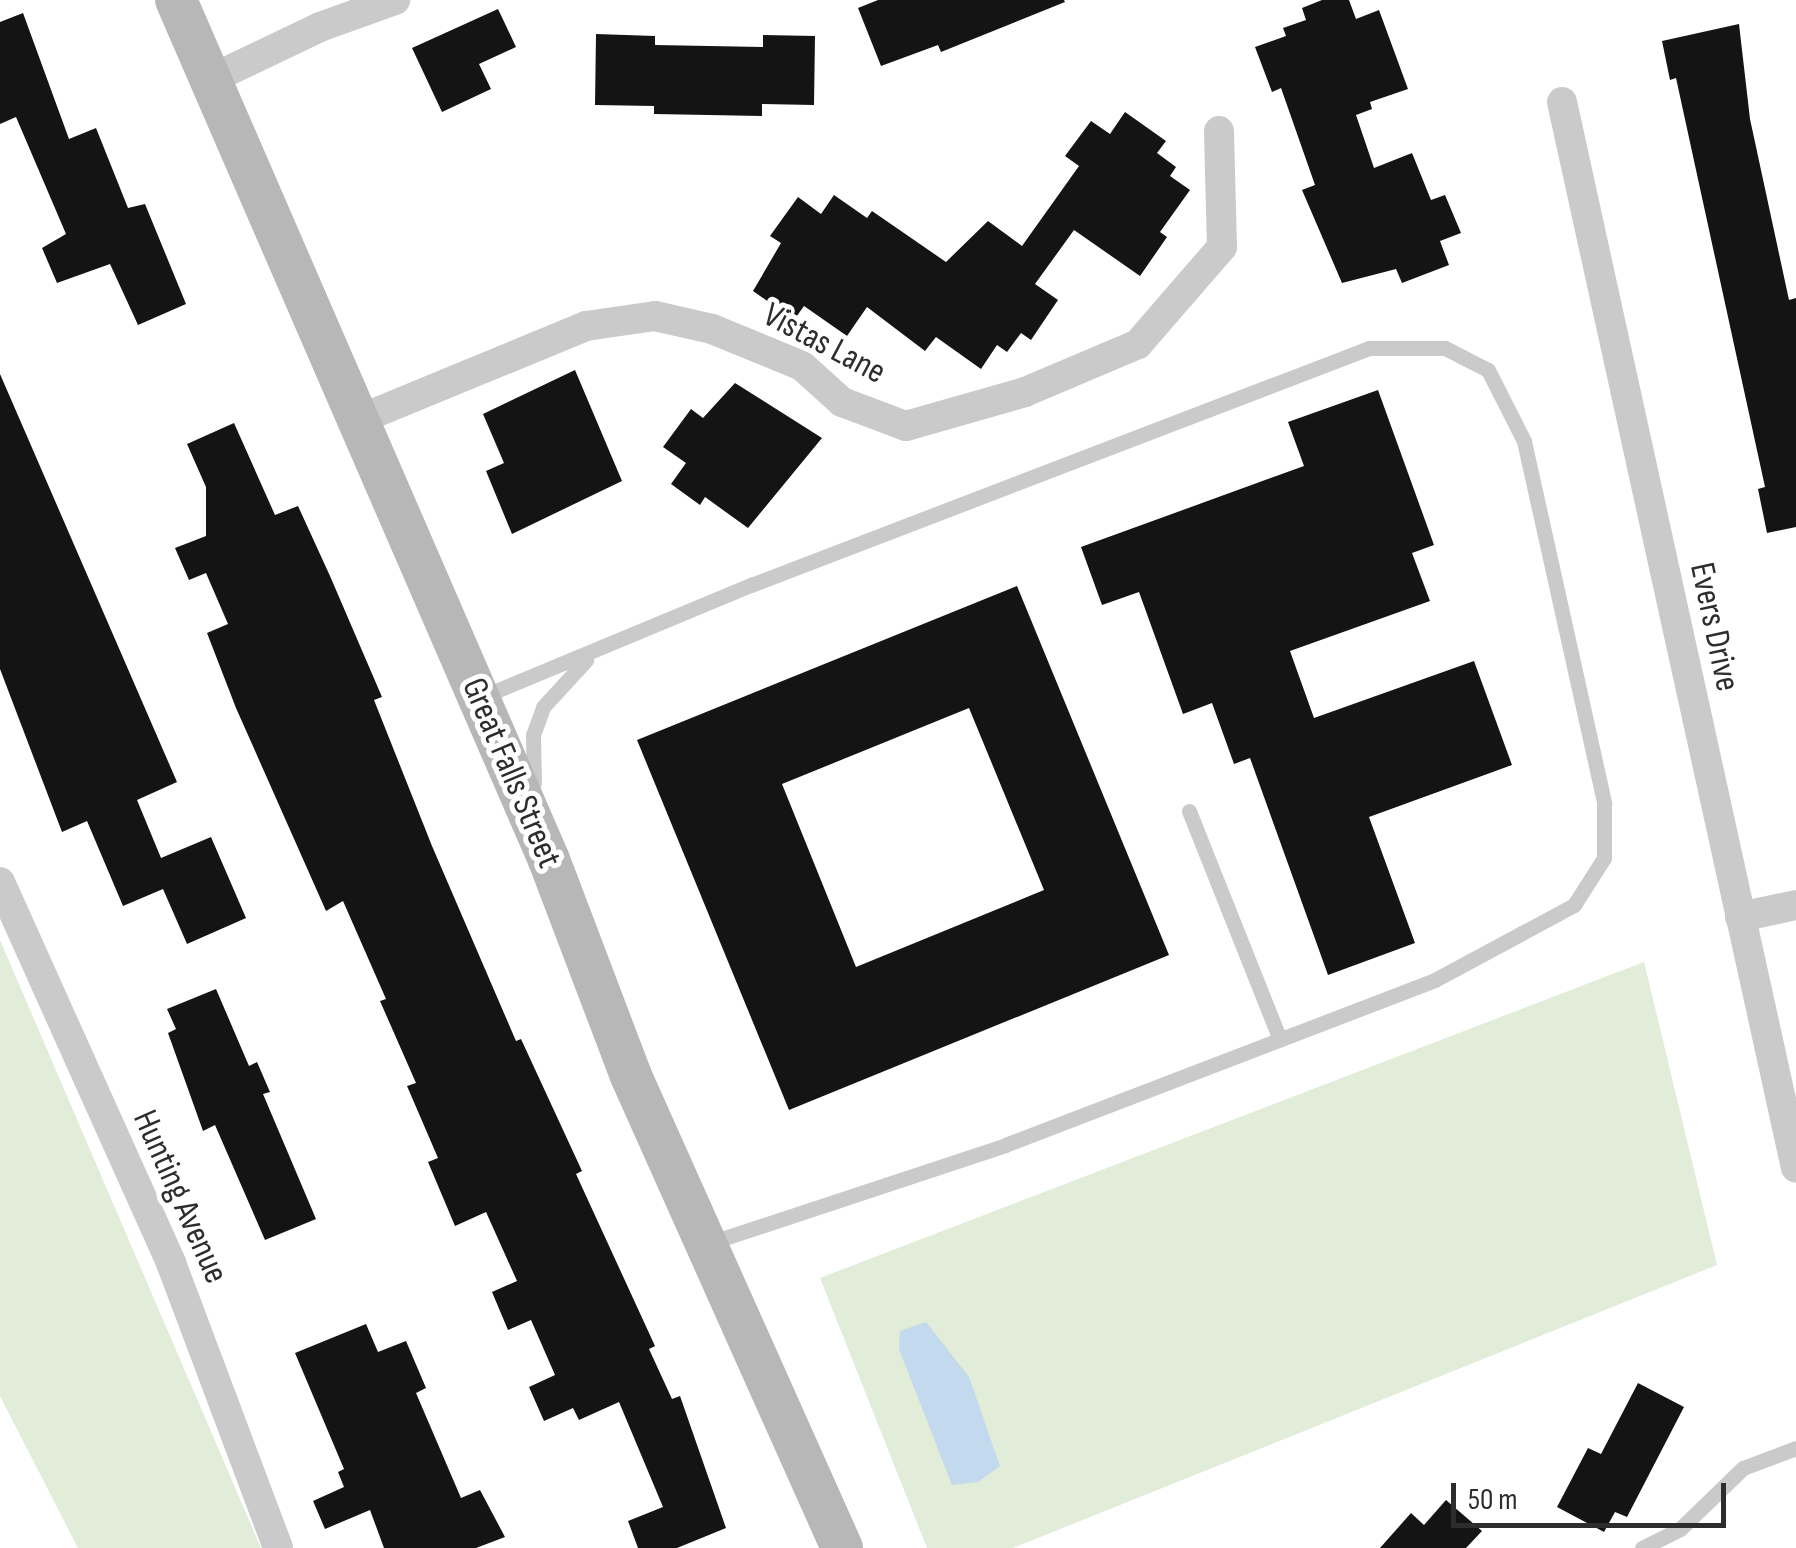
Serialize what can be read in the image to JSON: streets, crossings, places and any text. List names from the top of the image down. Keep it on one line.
{"streets":{"main road":["Great Falls Street"],"street":["Vistas Lane","Evers Drive","Hunting Avenue"]},"crossings":[["Vistas Lane","Great Falls Street"]],"scale_bar":"50 m"}
